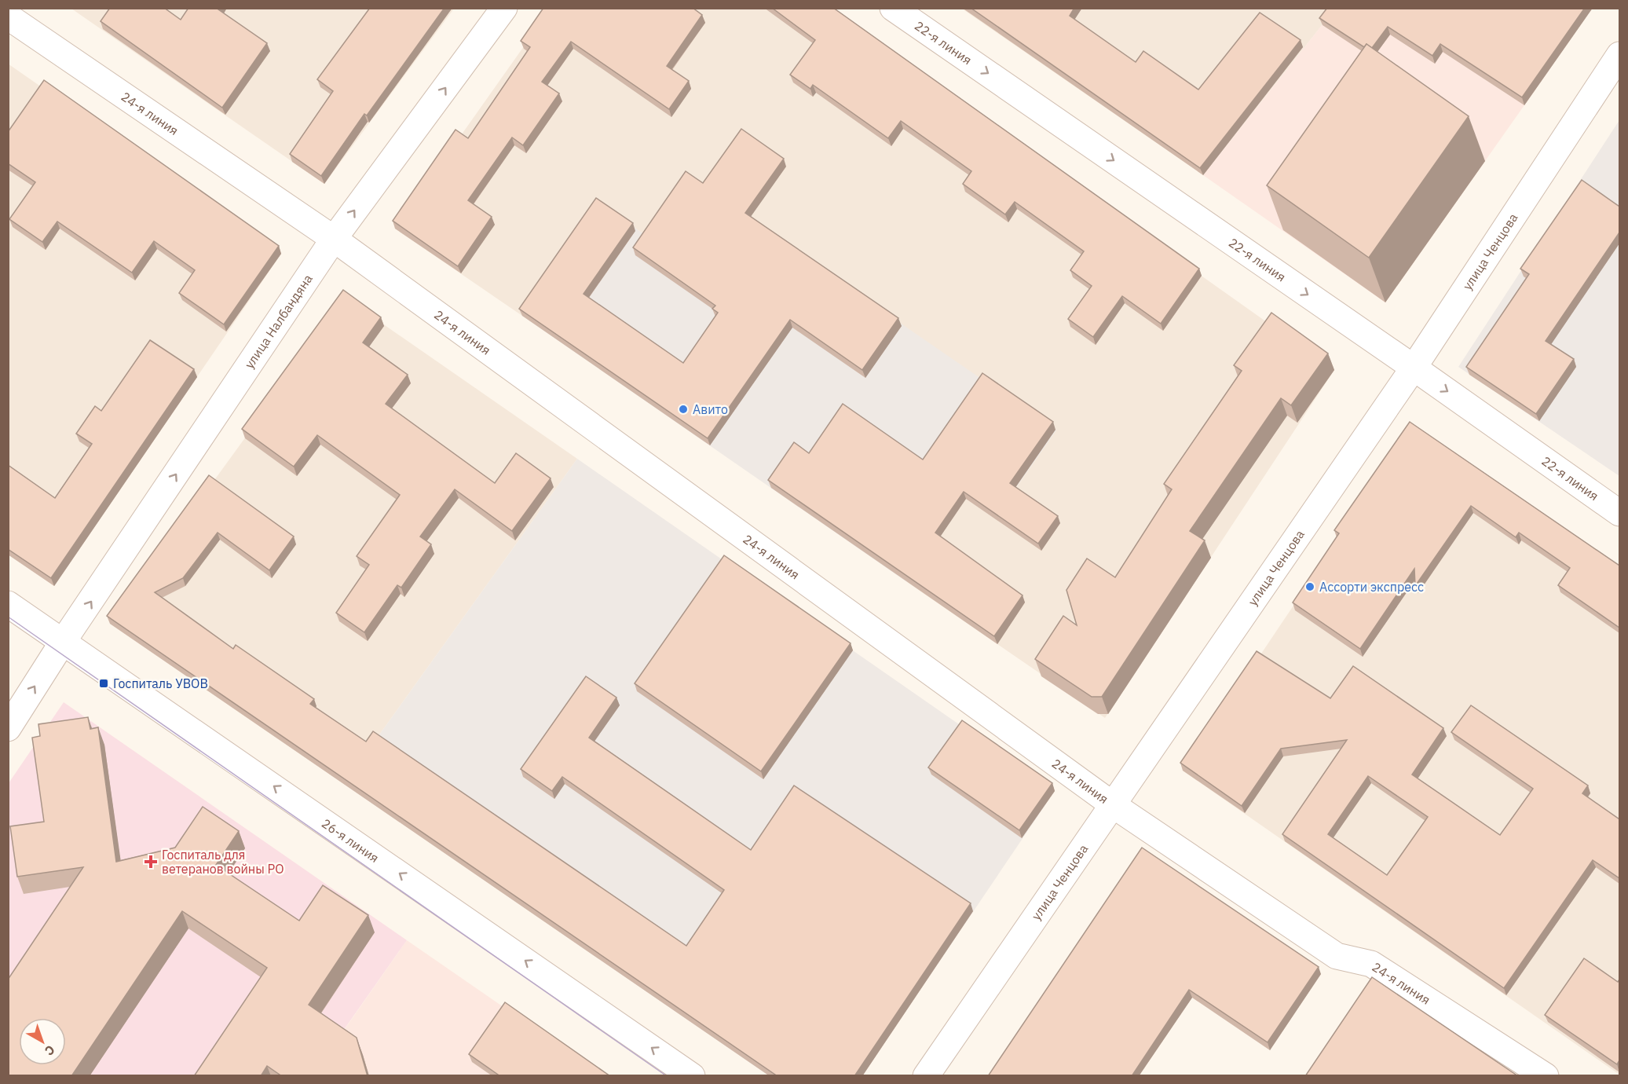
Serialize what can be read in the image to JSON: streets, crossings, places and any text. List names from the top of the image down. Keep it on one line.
{"streets":{"street":["22-я линия","24-я линия","улица Ченцова","улица Налбандяна","26-я линия"]},"crossings":[["22-я линия","улица Ченцова"],["24-я линия","улица Ченцова"],["24-я линия","улица Налбандяна"],["улица Налбандяна","26-я линия"]],"one_way":["22-я линия","улица Налбандяна","26-я линия"],"places":{"other":["Авито","Ассорти экспресс"],"transit":["Госпиталь УВОВ"],"health":["Госпиталь для ветеранов войны РО"]},"north":"bottom right"}
